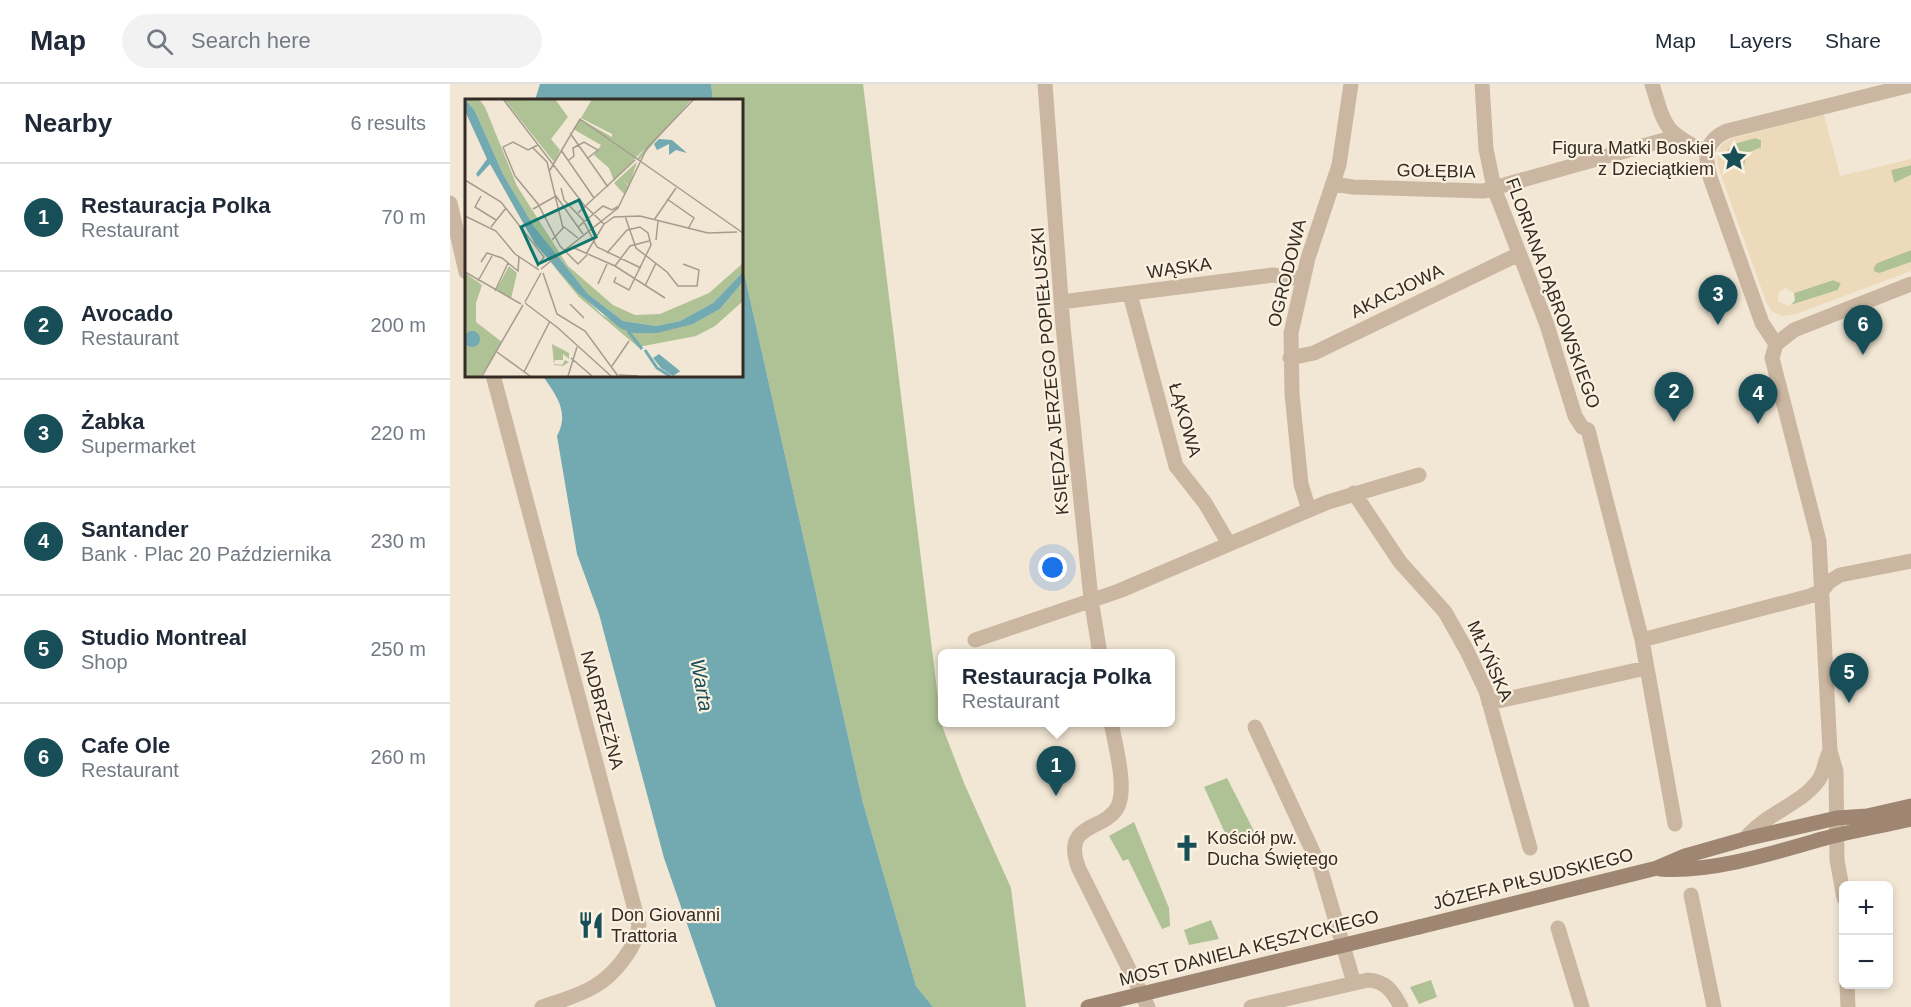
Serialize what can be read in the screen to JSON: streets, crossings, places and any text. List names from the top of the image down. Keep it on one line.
{"streets":{"street":["GOŁĘBIA","WĄSKA","OGRODOWA","AKACJOWA","FLORIANA DĄBROWSKIEGO","KSIĘDZA JERZEGO POPIEŁUSZKI","ŁĄKOWA","MŁYŃSKA","NADBRZEŻNA","JÓZEFA PIŁSUDSKIEGO","MOST DANIELA KĘSZYCKIEGO"]},"crossings":[["GOŁĘBIA","OGRODOWA"],["GOŁĘBIA","FLORIANA DĄBROWSKIEGO"],["WĄSKA","OGRODOWA"],["WĄSKA","KSIĘDZA JERZEGO POPIEŁUSZKI"],["WĄSKA","ŁĄKOWA"],["OGRODOWA","AKACJOWA"],["AKACJOWA","FLORIANA DĄBROWSKIEGO"],["JÓZEFA PIŁSUDSKIEGO","MOST DANIELA KĘSZYCKIEGO"]],"water":["Warta"],"places":{"place":["Figura Matki Boskiej z Dzieciątkiem"],"church":["Kościół pw. Ducha Świętego"],"restaurant":["Don Giovanni Trattoria"]},"page":{"header":"Map","search":"Search here","nav":["Map","Layers","Share"],"heading":["Nearby","6 results"],"list":[{"mark":"1","name":"Restauracja Polka","note":"Restaurant","value":"70 m"},{"mark":"2","name":"Avocado","note":"Restaurant","value":"200 m"},{"mark":"3","name":"Żabka","note":"Supermarket","value":"220 m"},{"mark":"4","name":"Santander","note":"Bank · Plac 20 Października","value":"230 m"},{"mark":"5","name":"Studio Montreal","note":"Shop","value":"250 m"},{"mark":"6","name":"Cafe Ole","note":"Restaurant","value":"260 m"}],"pins":["3","6","2","4","5","1"],"popup":["Restauracja Polka","Restaurant"],"map_buttons":["+","−"]}}
